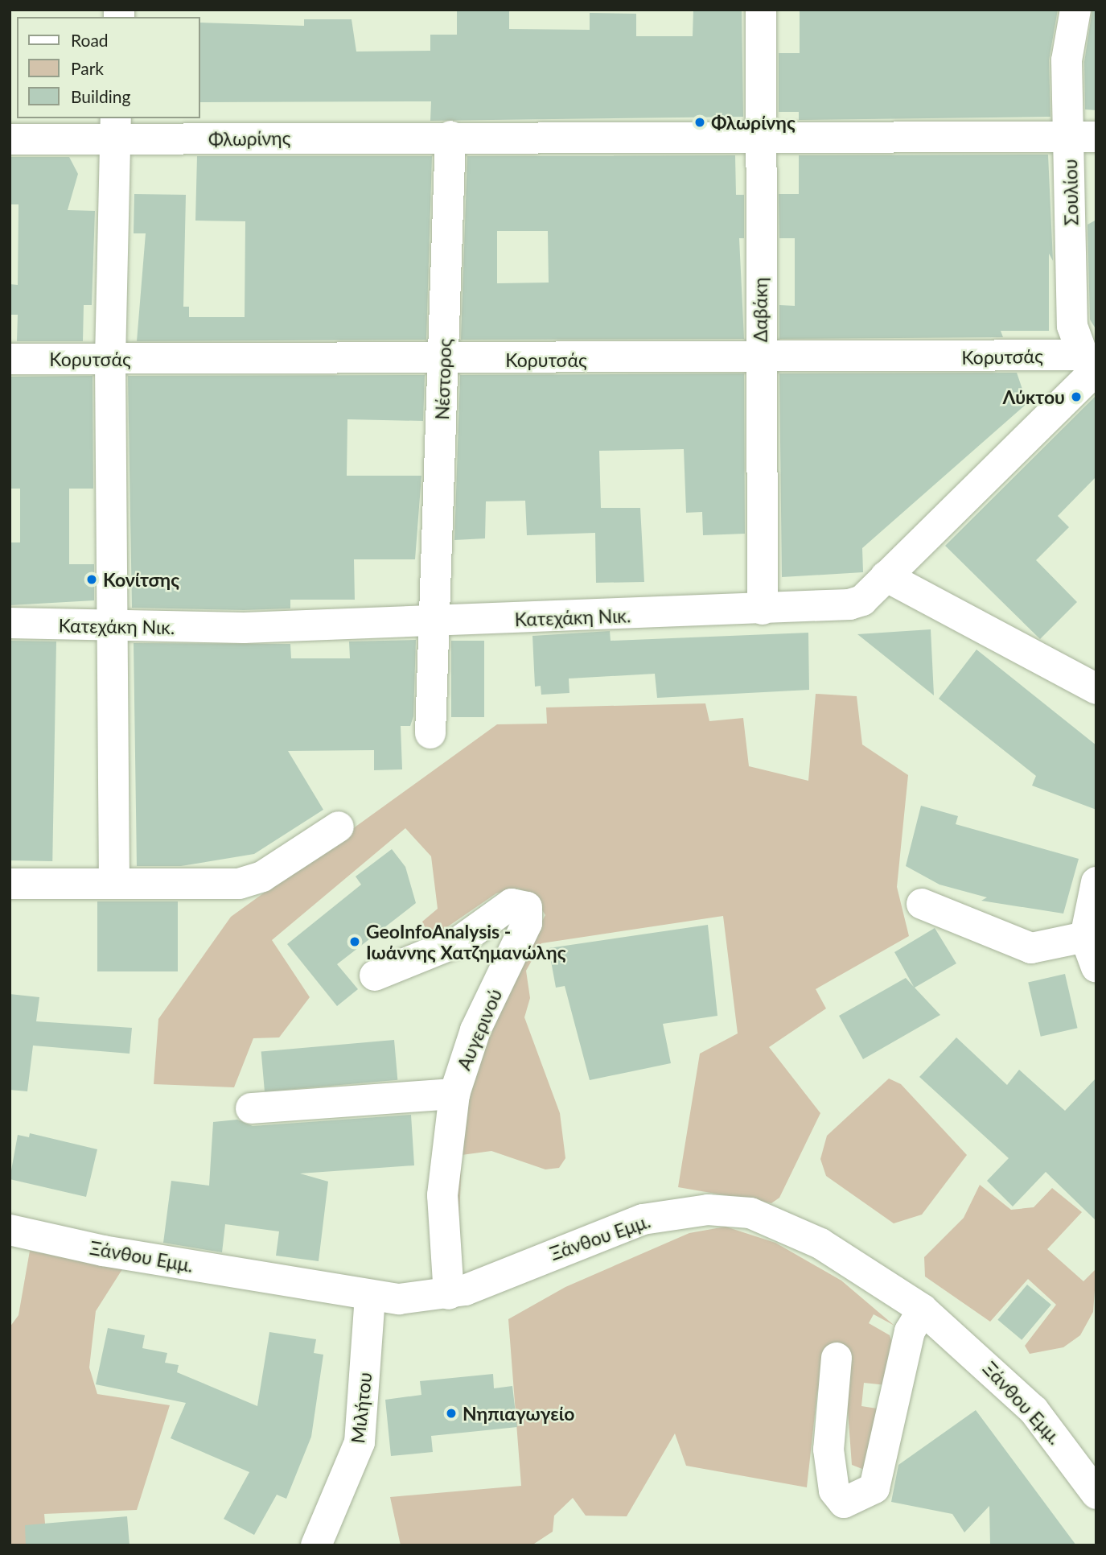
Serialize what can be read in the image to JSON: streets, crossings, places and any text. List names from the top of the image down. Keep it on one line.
{"streets":{"street":["Φλωρίνης","Σουλίου","Δαβάκη","Κορυτσάς","Νέστορος","Κατεχάκη Νικ.","Αυγερινού","Ξάνθου Εμμ.","Μιλήτου"]},"crossings":[["Φλωρίνης","Σουλίου"],["Φλωρίνης","Δαβάκη"],["Φλωρίνης","Νέστορος"],["Σουλίου","Κορυτσάς"],["Δαβάκη","Κορυτσάς"],["Δαβάκη","Κατεχάκη Νικ."],["Κορυτσάς","Νέστορος"],["Νέστορος","Κατεχάκη Νικ."],["Αυγερινού","Ξάνθου Εμμ."],["Ξάνθου Εμμ.","Μιλήτου"]],"places":["Φλωρίνης","Λύκτου","Κονίτσης","GeoInfoAnalysis - Ιωάννης Χατζημανώλης","Νηπιαγωγείο"],"legend":["Road","Park","Building"]}
